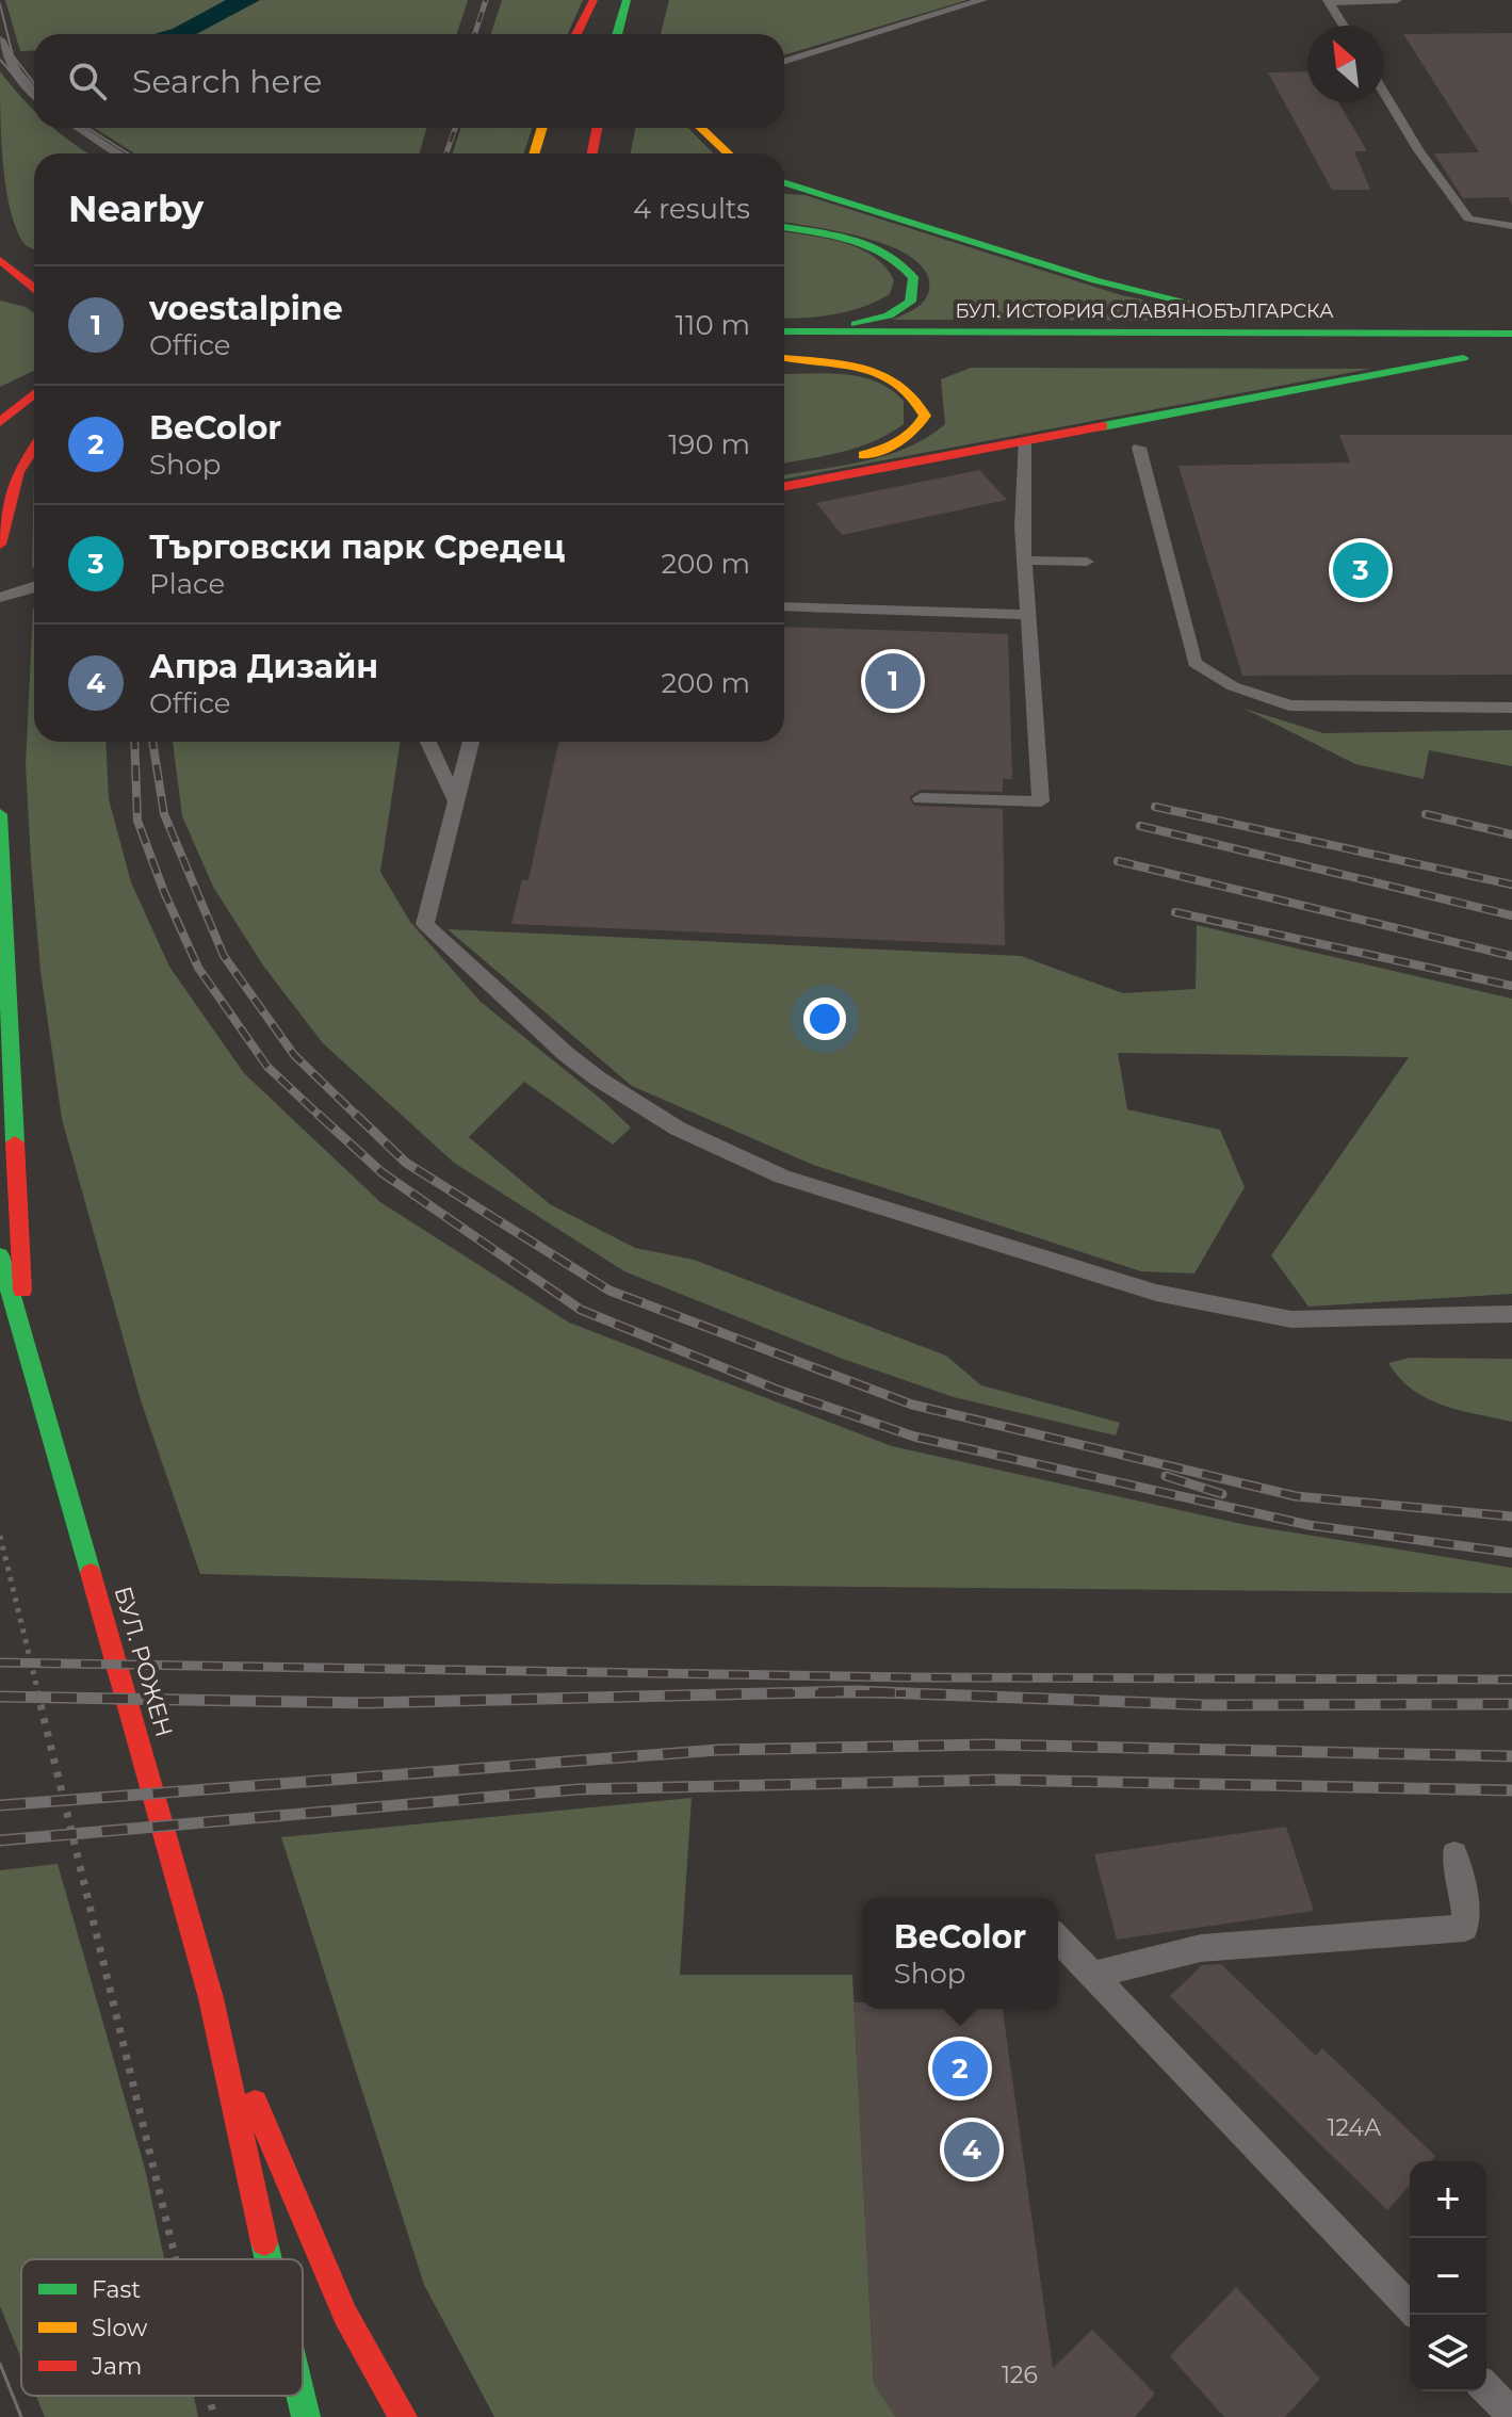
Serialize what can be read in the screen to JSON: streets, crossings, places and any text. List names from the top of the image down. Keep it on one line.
{"streets":{"main road":["БУЛ. ИСТОРИЯ СЛАВЯНОБЪЛГАРСКА","БУЛ. РОЖЕН"]},"house_numbers":["124А","126"],"legend":["Fast","Slow","Jam"],"north":"top left","page":{"search":"Search here","heading":["Nearby","4 results"],"list":[{"mark":"1","name":"voestalpine","note":"Office","value":"110 m"},{"mark":"2","name":"BeColor","note":"Shop","value":"190 m"},{"mark":"3","name":"Търговски парк Средец","note":"Place","value":"200 m"},{"mark":"4","name":"Апра Дизайн","note":"Office","value":"200 m"}],"pins":["3","1","2","4"],"popup":["BeColor","Shop"],"map_buttons":["+","−"]}}
